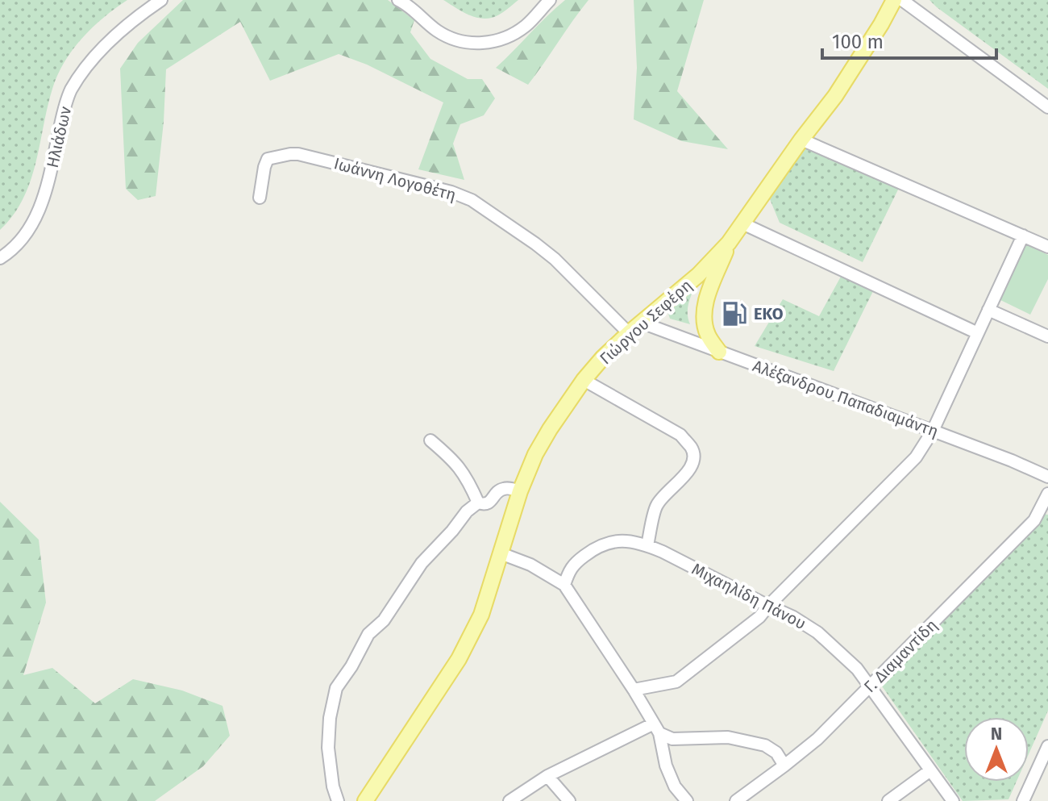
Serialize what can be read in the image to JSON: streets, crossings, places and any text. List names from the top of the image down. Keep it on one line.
{"streets":{"main road":["Γιώργου Σεφέρη"],"street":["Ηλιάδων","Ιωάννη Λογοθέτη","Αλέξανδρου Παπαδιαμάντη","Μιχαηλίδη Πάνου","Γ. Διαμαντίδη"]},"crossings":[["Ιωάννη Λογοθέτη","Γιώργου Σεφέρη"],["Γιώργου Σεφέρη","Αλέξανδρου Παπαδιαμάντη"],["Μιχαηλίδη Πάνου","Γ. Διαμαντίδη"]],"places":{"fuel station":["EKO"]},"scale_bar":"100 m","north":"top"}
